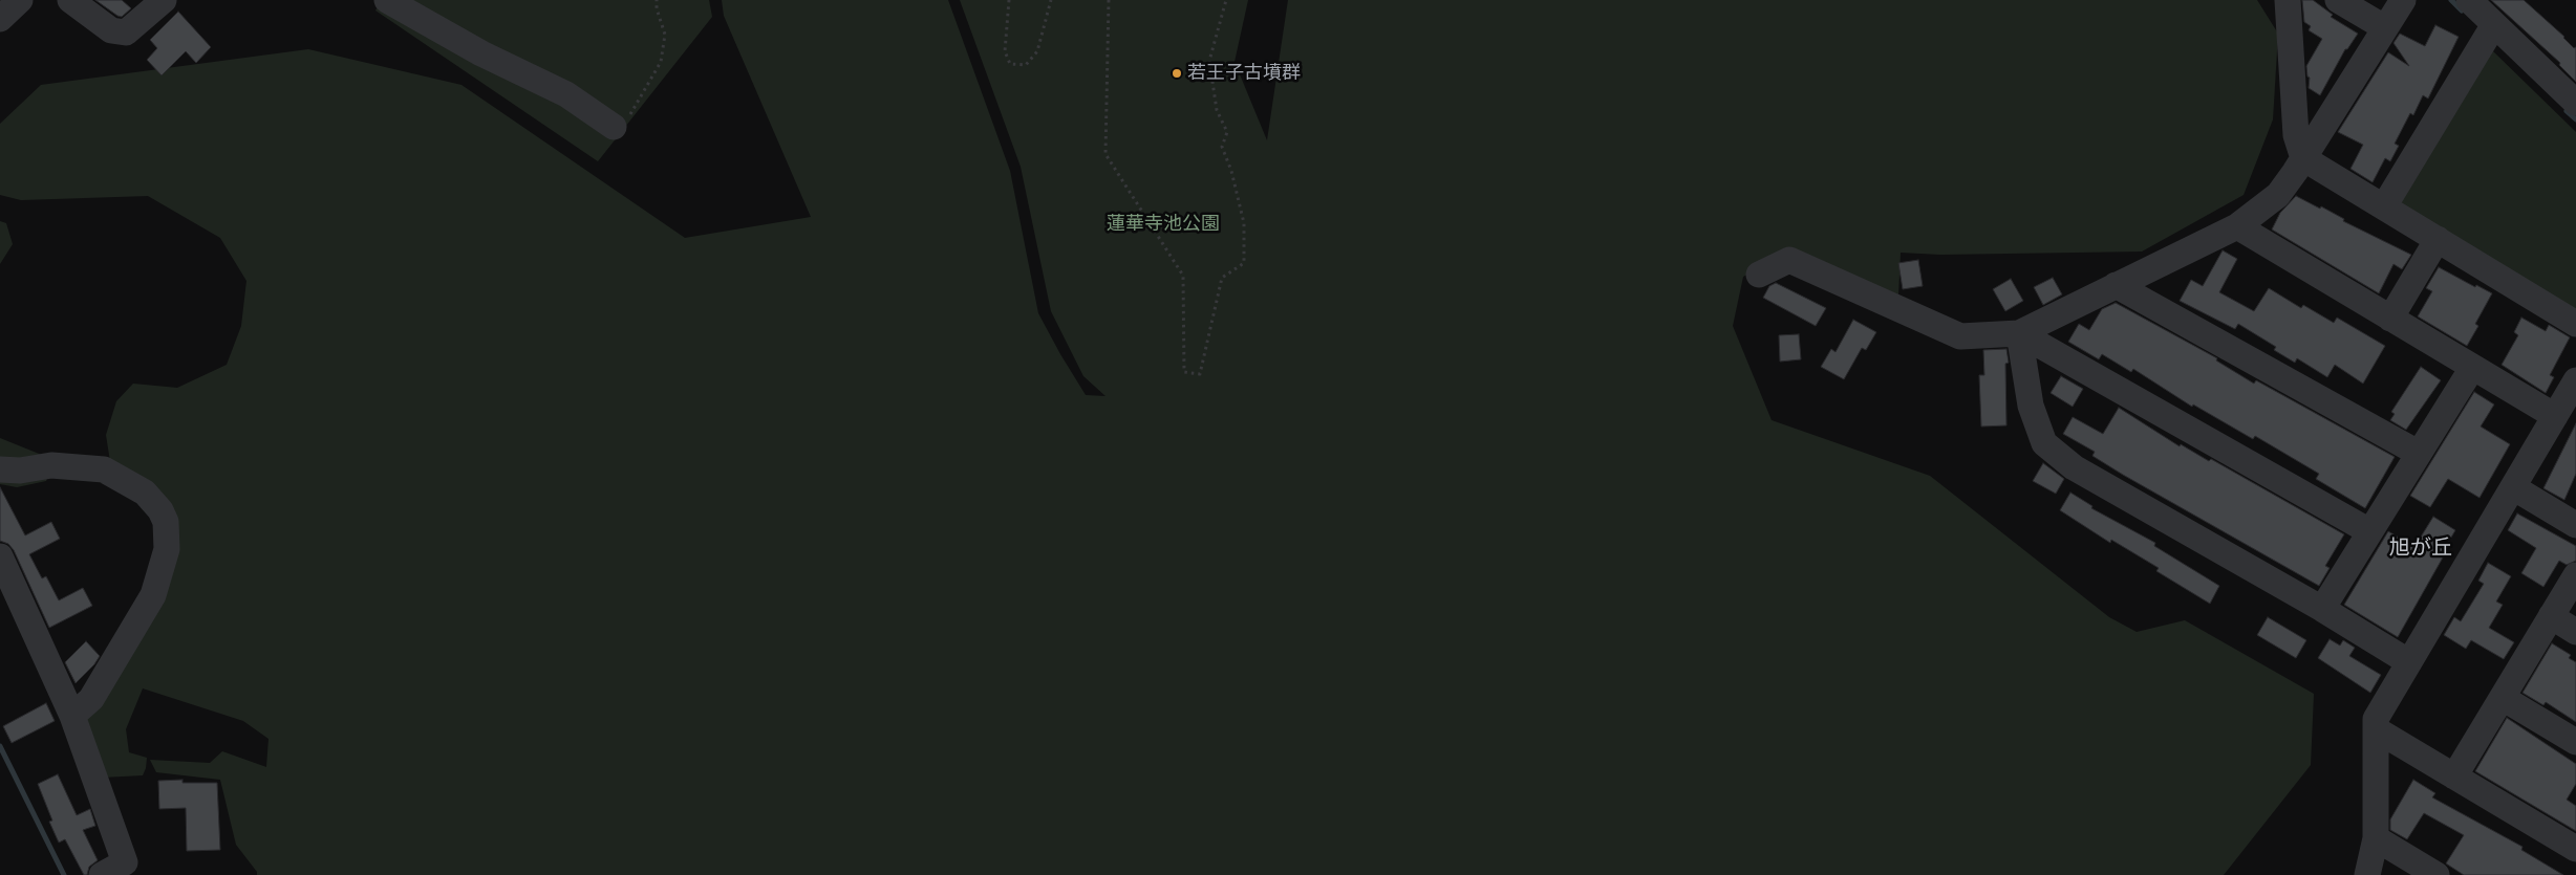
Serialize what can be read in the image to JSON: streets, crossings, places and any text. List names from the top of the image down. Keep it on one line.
{"districts":["旭が丘"],"parks":["蓮華寺池公園"],"places":["若王子古墳群"]}
